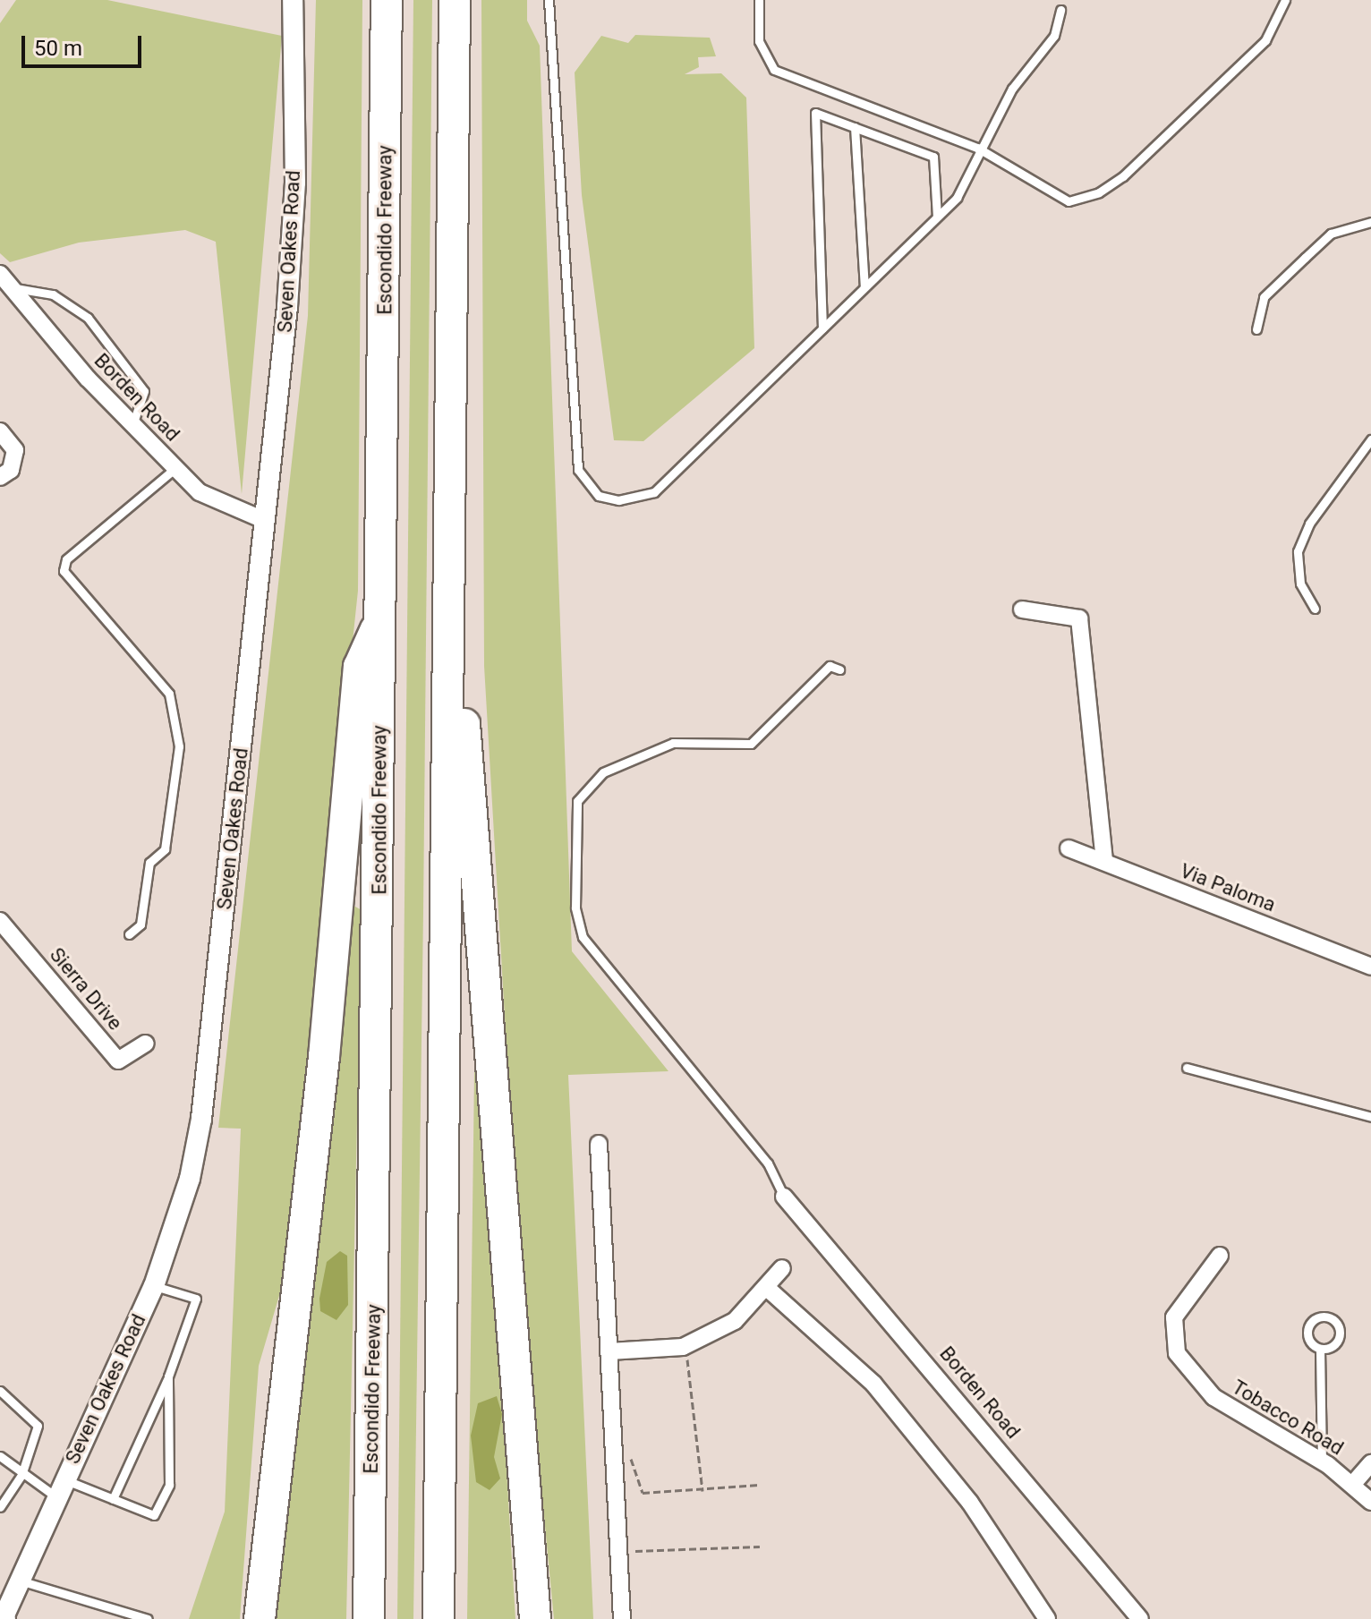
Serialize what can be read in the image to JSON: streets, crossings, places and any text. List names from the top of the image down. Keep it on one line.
{"streets":{"highway":["Escondido Freeway"],"street":["Seven Oakes Road","Borden Road","Via Paloma","Sierra Drive","Tobacco Road"]},"crossings":[["Seven Oakes Road","Borden Road"]],"scale_bar":"50 m"}
